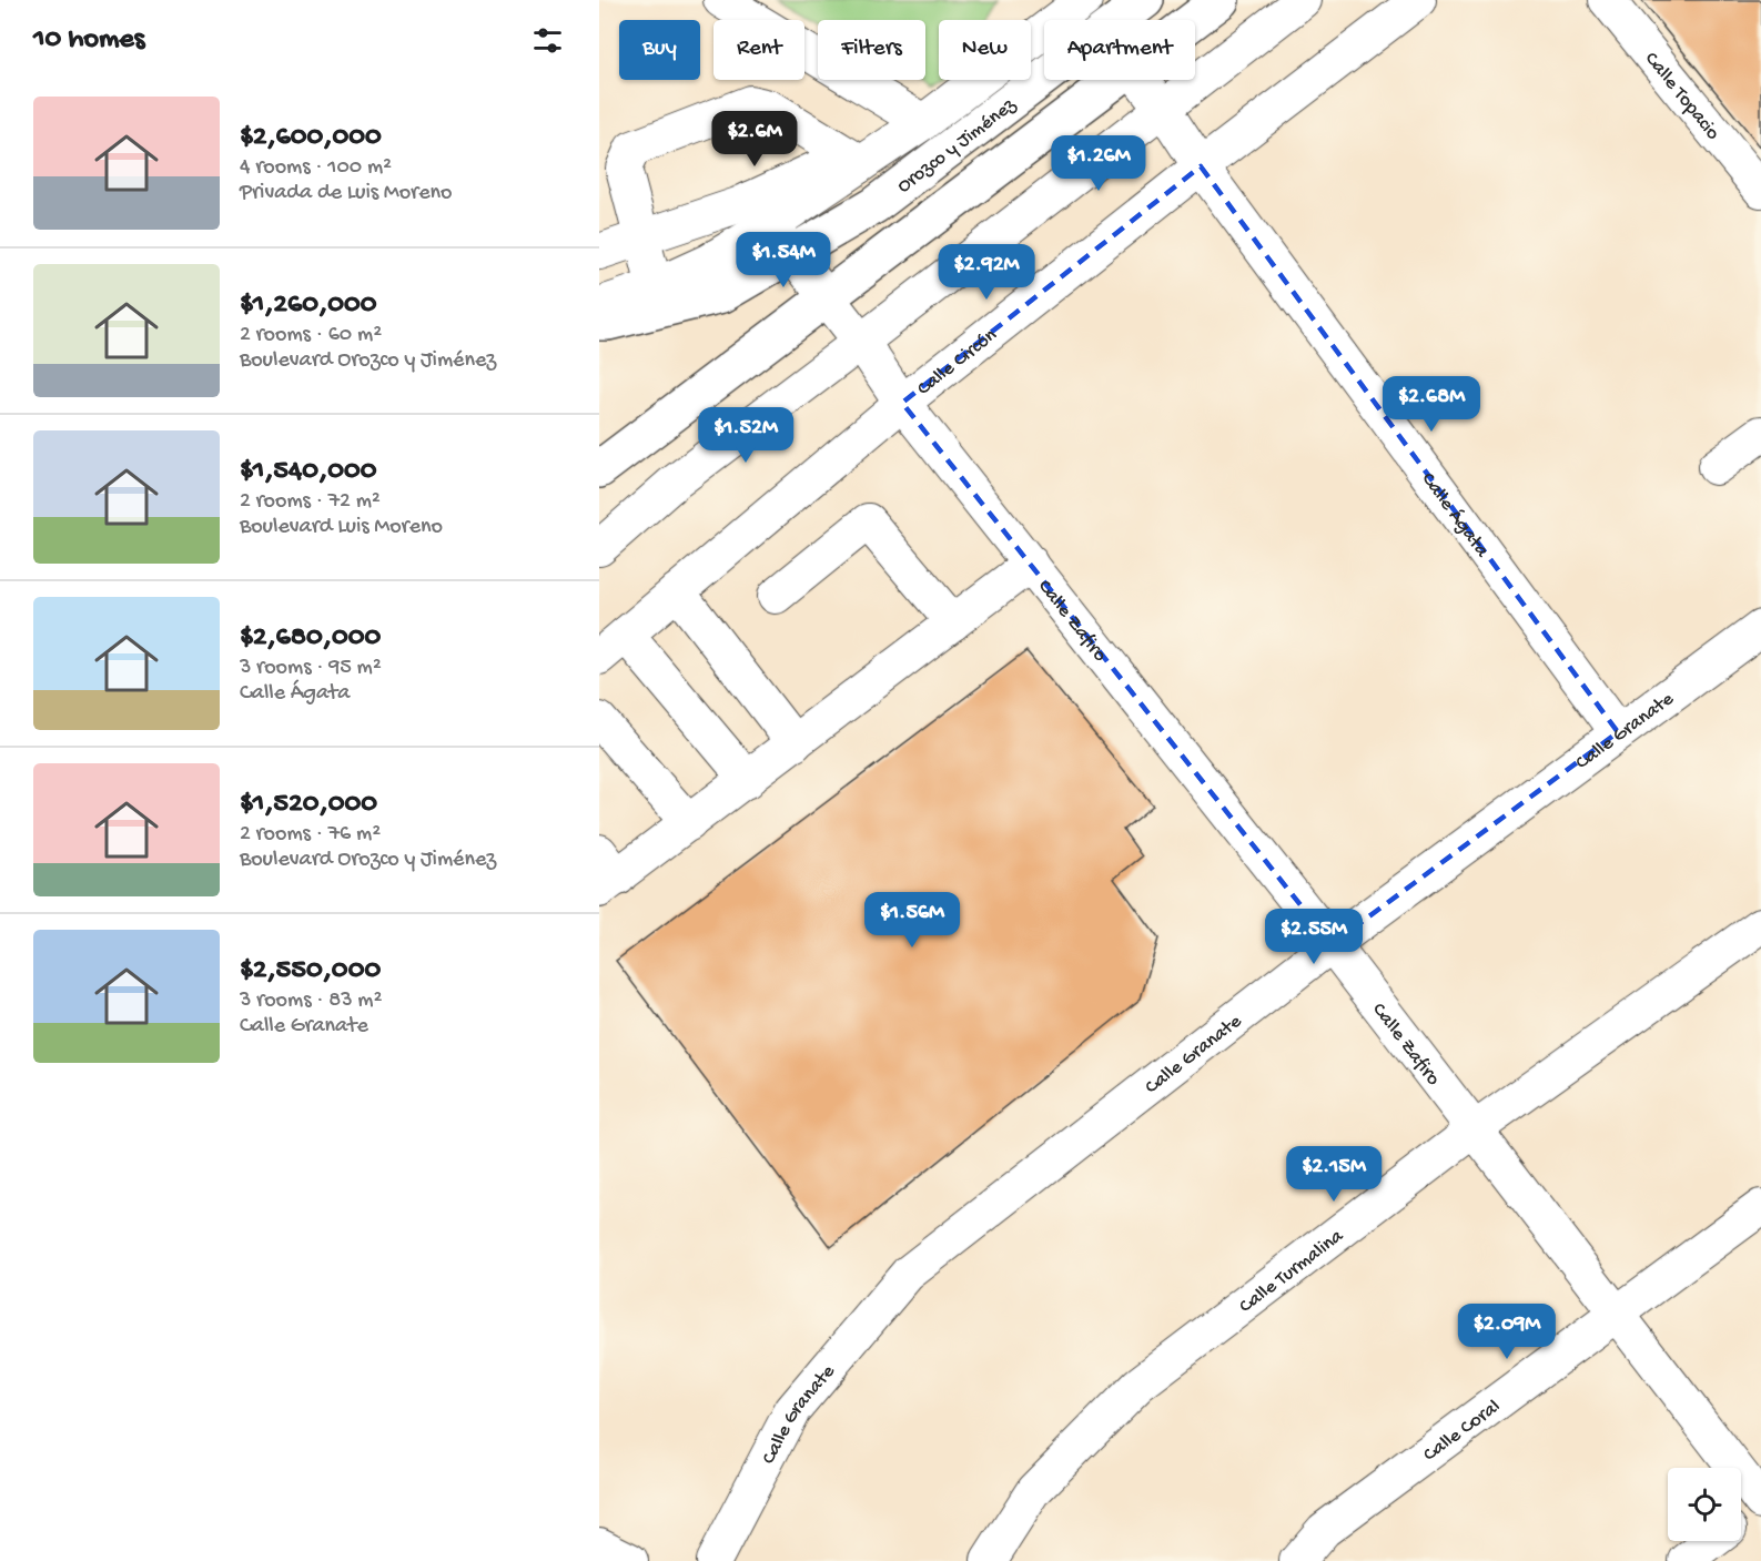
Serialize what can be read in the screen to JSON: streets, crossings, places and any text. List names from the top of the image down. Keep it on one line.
{"streets":{"highway":["Orozco y Jiménez"],"street":["Calle Topacio","Calle Circón","Calle Ágata","Calle Zafiro","Calle Granate","Calle Turmalina","Calle Coral"]},"crossings":[["Orozco y Jiménez","Calle Zafiro"],["Calle Circón","Calle Ágata"],["Calle Circón","Calle Zafiro"],["Calle Ágata","Calle Granate"],["Calle Zafiro","Calle Granate"],["Calle Zafiro","Calle Turmalina"],["Calle Zafiro","Calle Coral"]],"page":{"heading":"10 homes","chip":["Buy","Rent","Filters","New","Apartment"],"list":[{"name":"$2,600,000","note":"4 rooms · 100 m² · Privada de Luis Moreno"},{"name":"$1,260,000","note":"2 rooms · 60 m² · Boulevard Orozco y Jiménez"},{"name":"$1,540,000","note":"2 rooms · 72 m² · Boulevard Luis Moreno"},{"name":"$2,680,000","note":"3 rooms · 95 m² · Calle Ágata"},{"name":"$1,520,000","note":"2 rooms · 76 m² · Boulevard Orozco y Jiménez"},{"name":"$2,550,000","note":"3 rooms · 83 m² · Calle Granate"}],"price":["$2.6M","$1.26M","$1.54M","$2.92M","$2.68M","$1.52M","$1.56M","$2.55M","$2.15M","$2.09M"]}}
